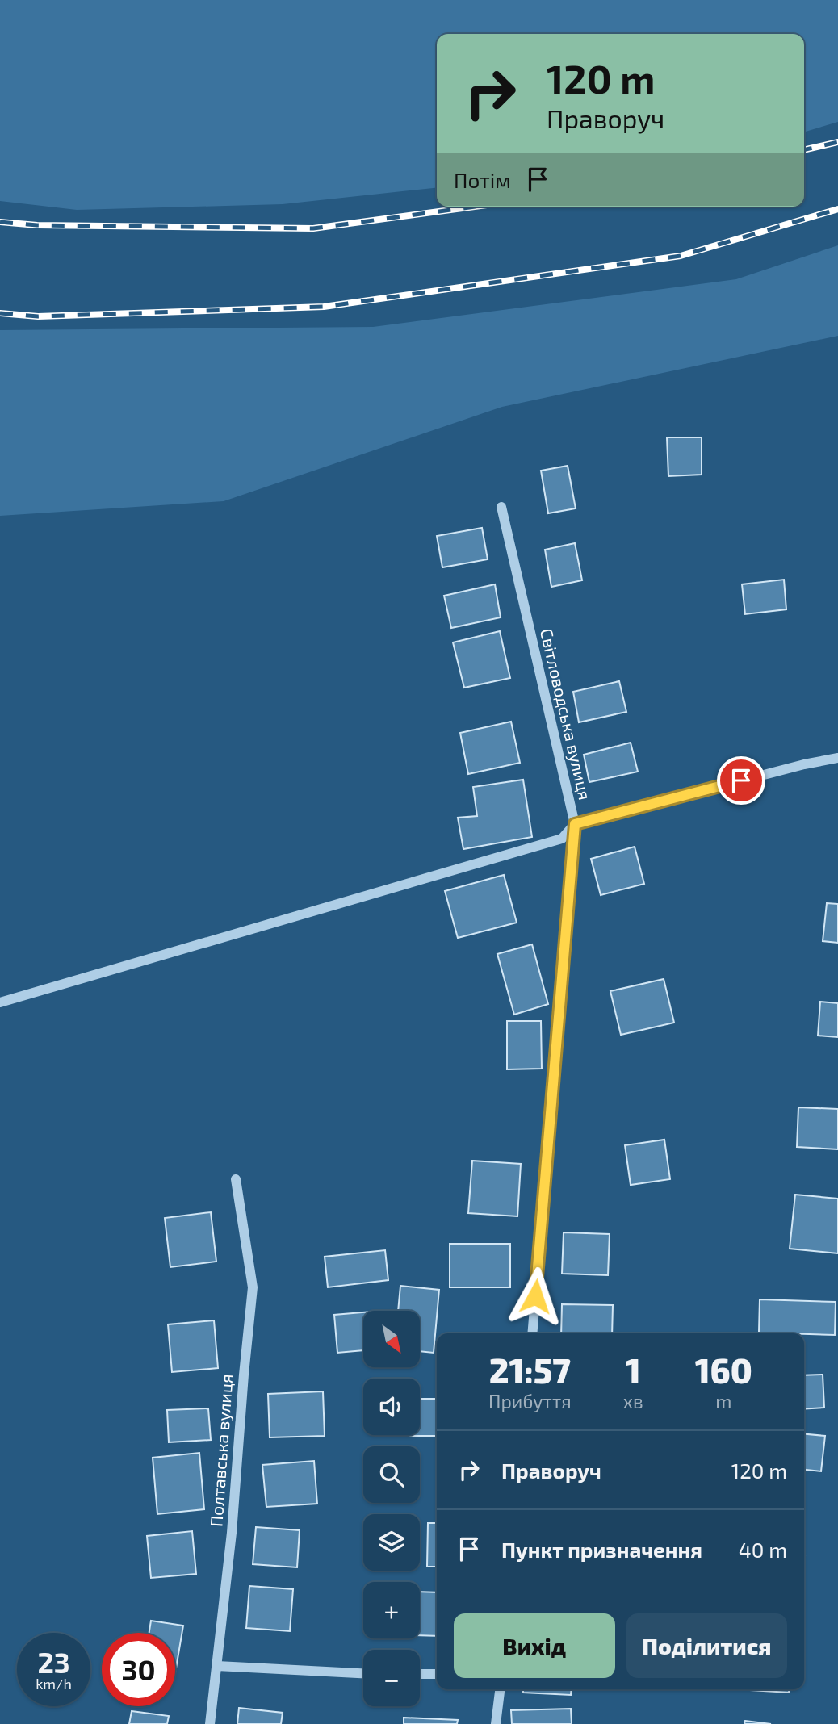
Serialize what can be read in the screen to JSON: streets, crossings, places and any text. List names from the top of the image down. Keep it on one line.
{"streets":{"street":["Світловодська вулиця","Полтавська вулиця"]},"north":"bottom right","page":{"turn":["120 m","Праворуч"],"then":"Потім","map_buttons":["+","−"],"eta":["21:57","Прибуття","1","хв","160","m"],"list":[{"name":"Праворуч","value":"120 m"},{"name":"Пункт призначення","value":"40 m"}],"buttons":["Вихід","Поділитися"],"speed":"23 km/h","limit":"30"}}
